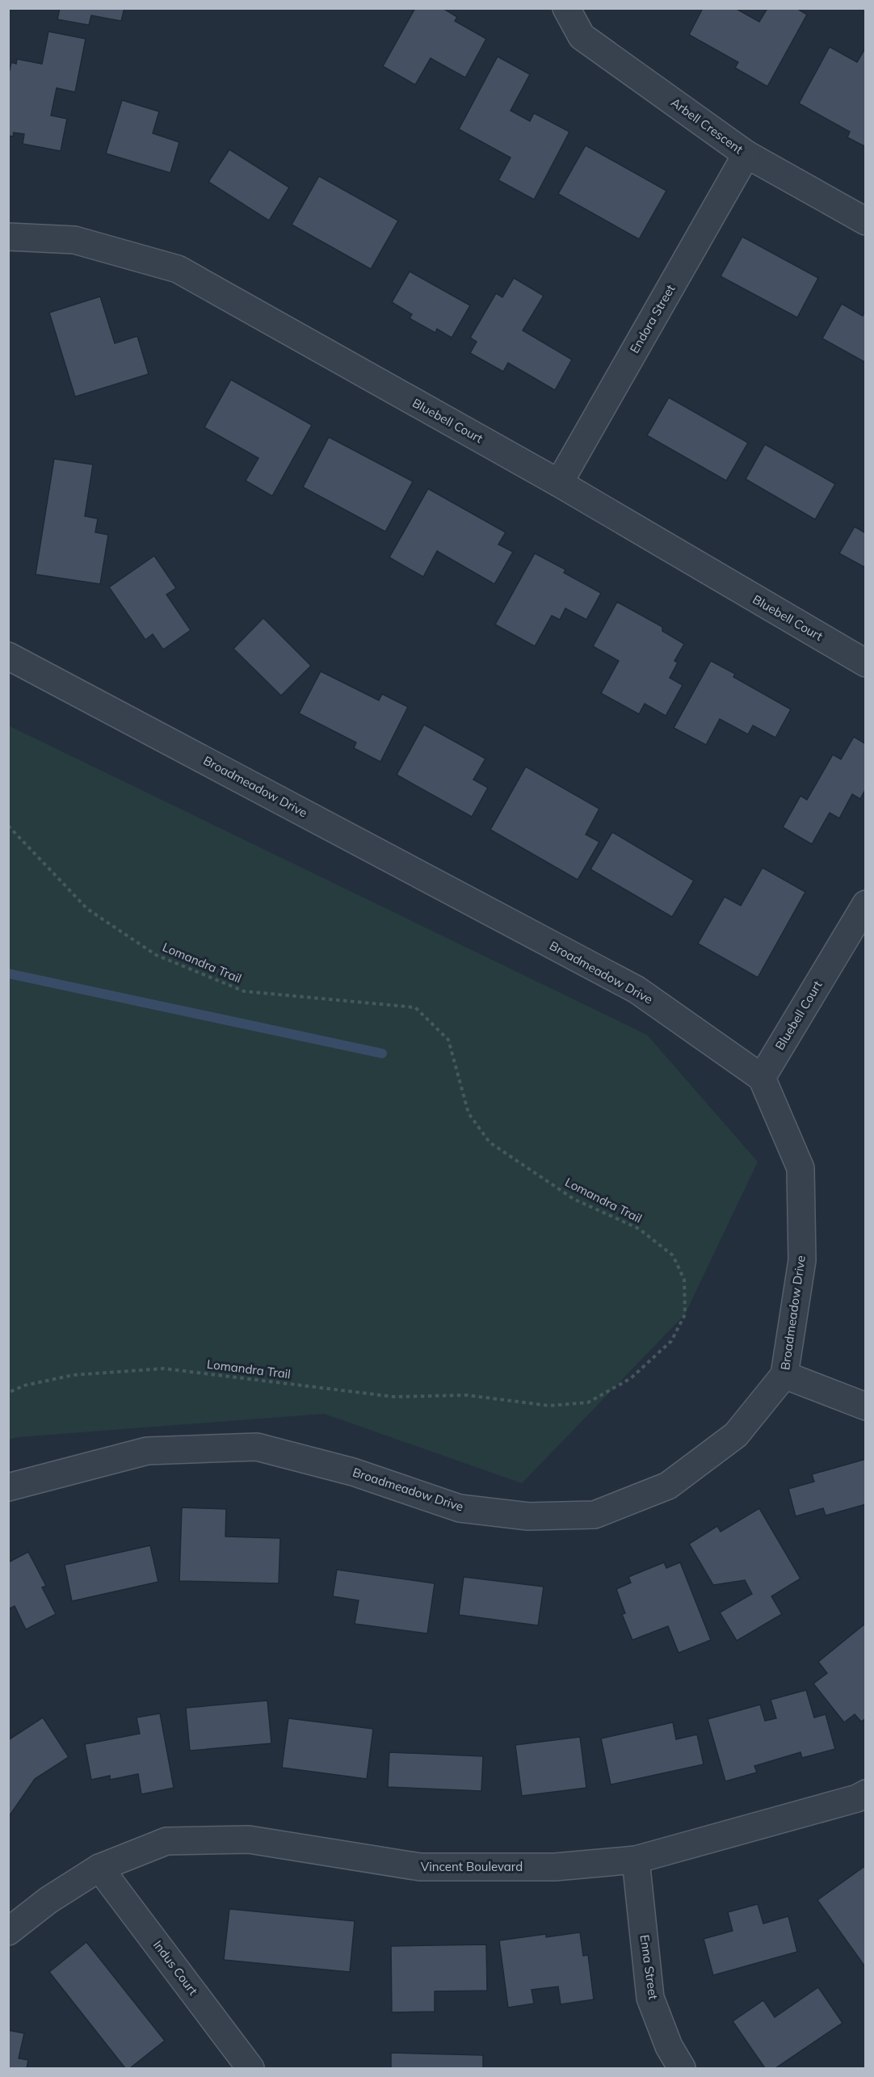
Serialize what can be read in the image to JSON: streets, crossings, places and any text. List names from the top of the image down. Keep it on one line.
{"streets":{"street":["Arbell Crescent","Endora Street","Bluebell Court","Broadmeadow Drive","Vincent Boulevard","Enna Street","Indus Court"],"path":["Lomandra Trail"]},"crossings":[["Arbell Crescent","Endora Street"],["Endora Street","Bluebell Court"],["Bluebell Court","Broadmeadow Drive"],["Vincent Boulevard","Enna Street"],["Vincent Boulevard","Indus Court"]]}
